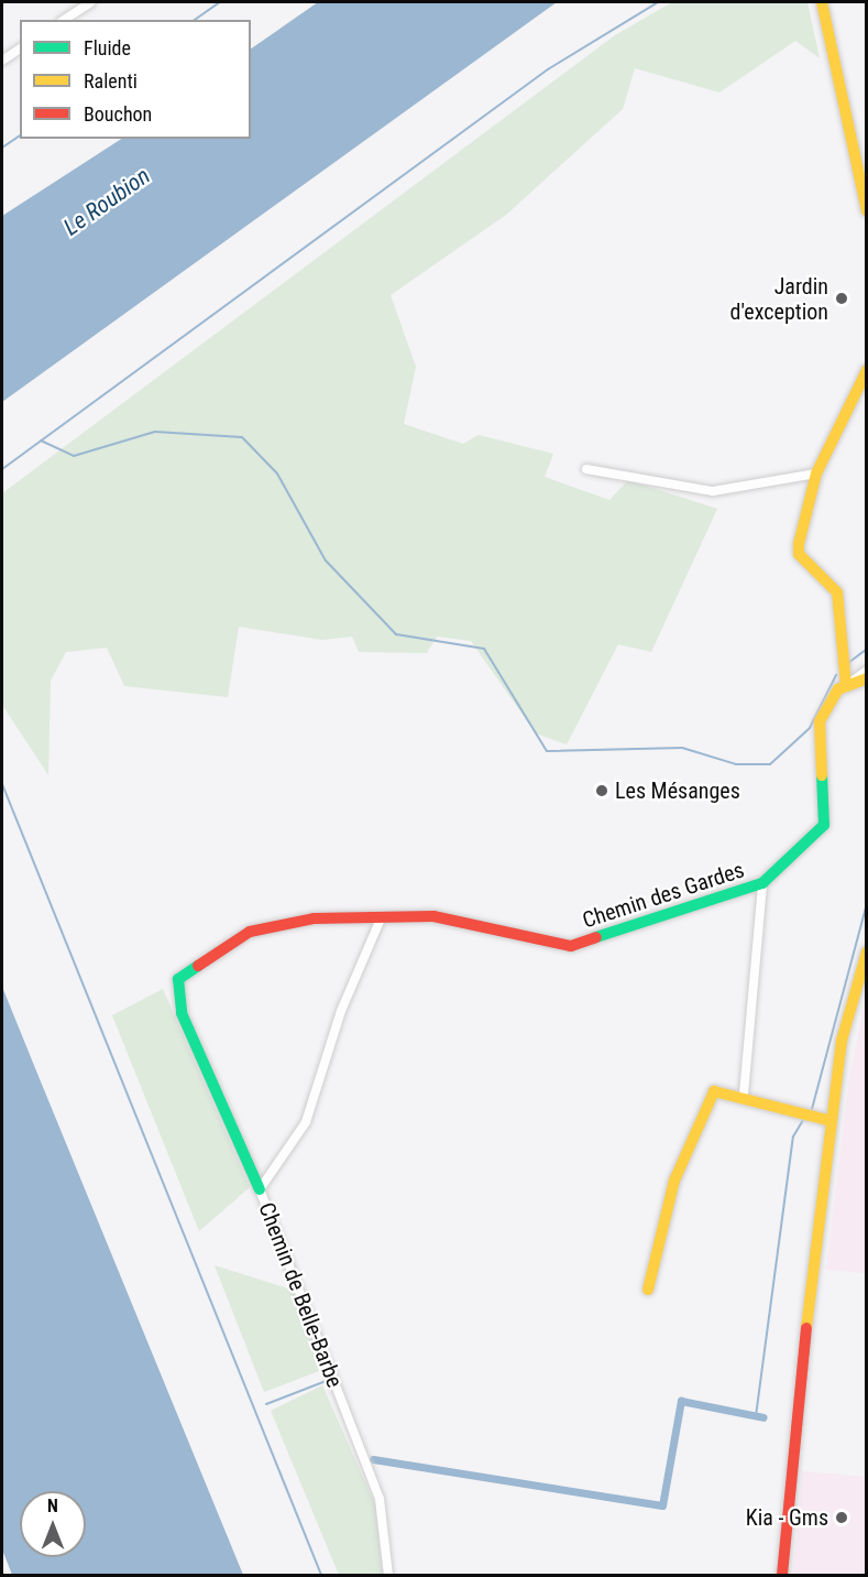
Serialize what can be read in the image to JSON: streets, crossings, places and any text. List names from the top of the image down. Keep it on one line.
{"streets":{"street":["Chemin des Gardes","Chemin de Belle-Barbe"]},"crossings":[["Chemin des Gardes","Chemin de Belle-Barbe"]],"water":["Le Roubion"],"places":["Jardin d'exception","Les Mésanges","Kia - Gms"],"legend":["Fluide","Ralenti","Bouchon"],"north":"top"}
